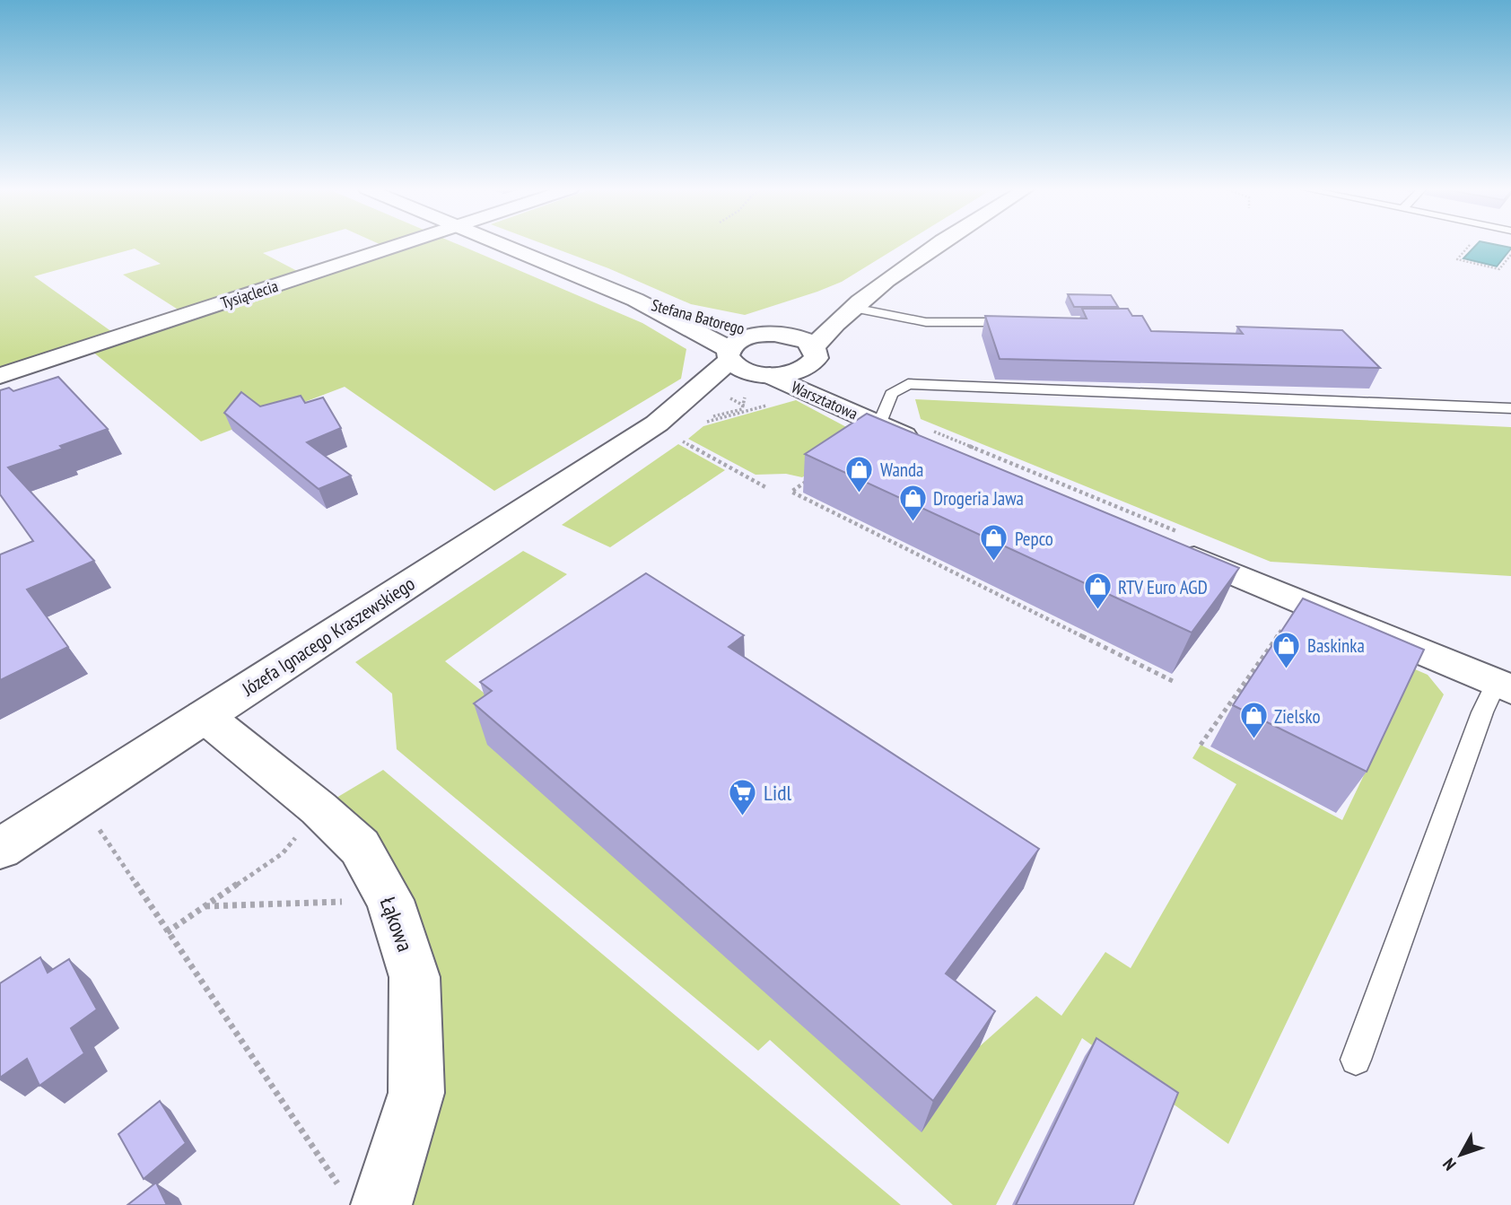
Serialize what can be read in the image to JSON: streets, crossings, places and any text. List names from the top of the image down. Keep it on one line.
{"streets":{"street":["Tysiąclecia","Stefana Batorego","Warsztatowa","Józefa Ignacego Kraszewskiego","Łąkowa"]},"crossings":[["Stefana Batorego","Warsztatowa"],["Stefana Batorego","Józefa Ignacego Kraszewskiego"],["Warsztatowa","Józefa Ignacego Kraszewskiego"],["Józefa Ignacego Kraszewskiego","Łąkowa"]],"places":{"shop":["Wanda","Drogeria Jawa","Pepco","RTV Euro AGD","Baskinka","Zielsko"],"supermarket":["Lidl"]},"north":"bottom left"}
